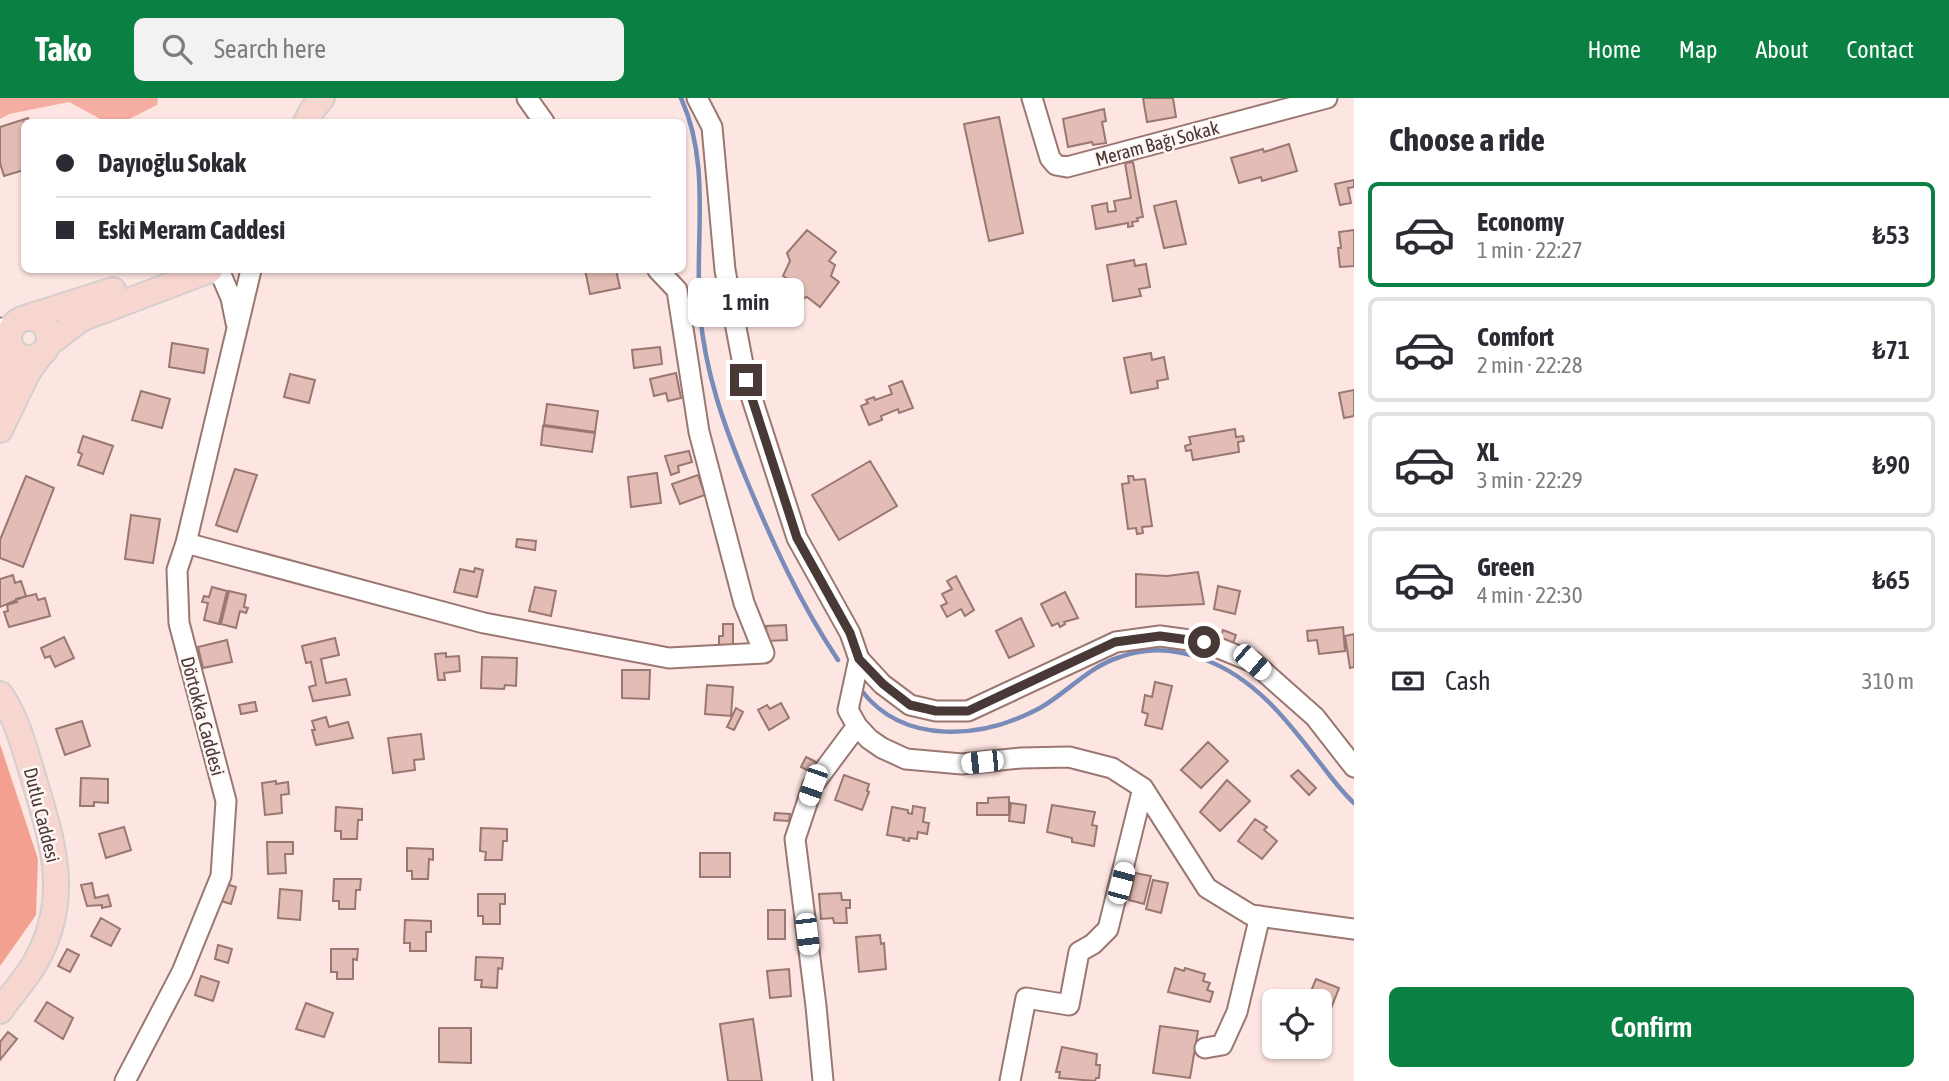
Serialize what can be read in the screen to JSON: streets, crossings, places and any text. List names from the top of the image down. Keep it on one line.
{"streets":{"main road":["Dutlu Caddesi"],"street":["Meram Bağı Sokak","Dörtokka Caddesi"]},"page":{"header":"Tako","search":"Search here","nav":["Home","Map","About","Contact"],"heading":"Choose a ride","banner":["Dayıoğlu Sokak","Eski Meram Caddesi"],"list":[{"name":"Economy","note":"1 min · 22:27","value":"₺53"},{"name":"Comfort","note":"2 min · 22:28","value":"₺71"},{"name":"XL","note":"3 min · 22:29","value":"₺90"},{"name":"Green","note":"4 min · 22:30","value":"₺65"}],"bubble":"1 min","pay":["Cash","310 m"],"buttons":"Confirm"}}
